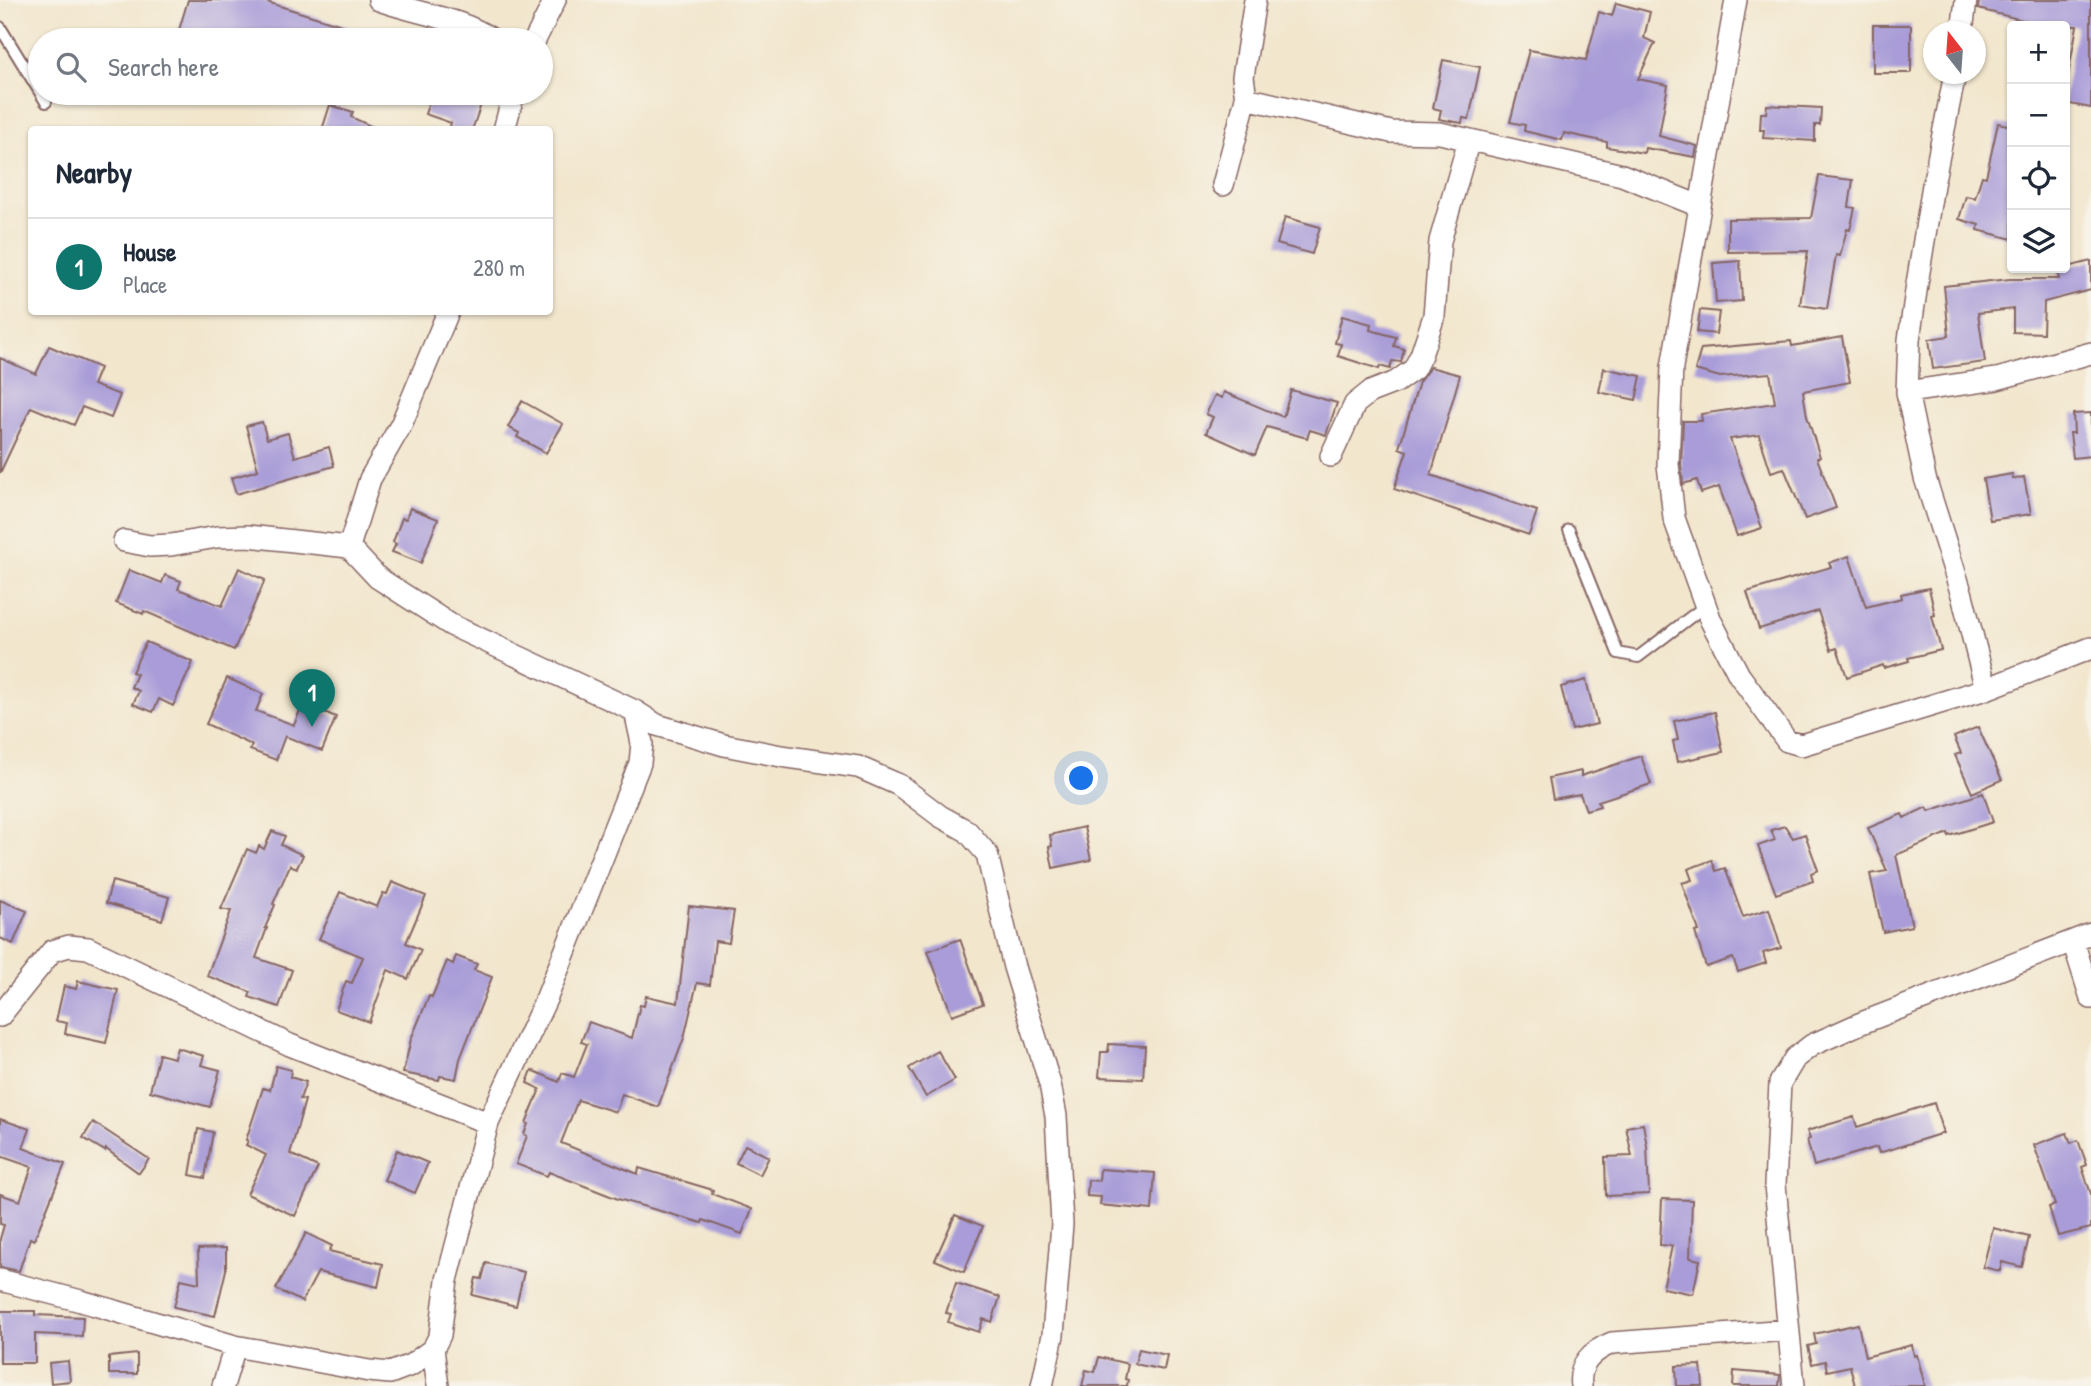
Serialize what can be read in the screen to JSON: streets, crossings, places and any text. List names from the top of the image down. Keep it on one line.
{"north":"top","page":{"map_buttons":["+","−"],"search":"Search here","heading":"Nearby","list":[{"mark":"1","name":"House","note":"Place","value":"280 m"}],"pins":"1"}}
